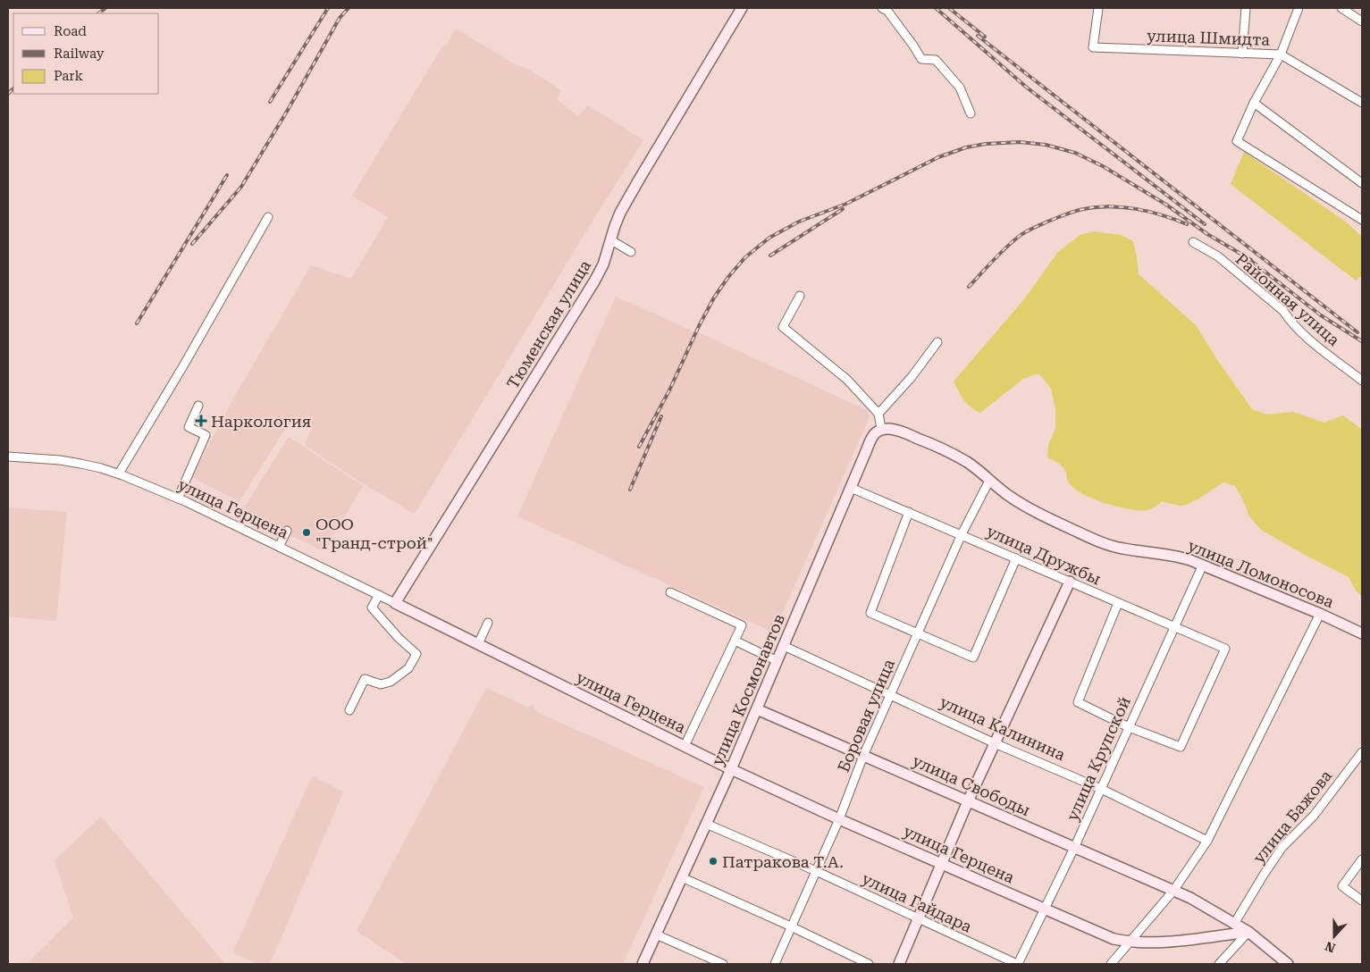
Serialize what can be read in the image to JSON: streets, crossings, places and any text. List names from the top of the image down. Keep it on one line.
{"streets":{"street":["улица Шмидта","Районная улица","Тюменская улица","улица Герцена","улица Дружбы","улица Ломоносова","улица Космонавтов","Боровая улица","улица Калинина","улица Крупской","улица Свободы","улица Бажова","улица Гайдара"]},"crossings":[["Тюменская улица","улица Герцена"],["улица Герцена","улица Космонавтов"],["улица Герцена","Боровая улица"],["улица Герцена","улица Крупской"],["улица Герцена","улица Свободы"],["улица Дружбы","улица Космонавтов"],["улица Дружбы","Боровая улица"],["улица Дружбы","улица Крупской"],["улица Ломоносова","улица Космонавтов"],["улица Ломоносова","Боровая улица"],["улица Ломоносова","улица Крупской"],["улица Космонавтов","улица Калинина"],["улица Космонавтов","улица Свободы"],["улица Космонавтов","улица Гайдара"],["Боровая улица","улица Калинина"],["Боровая улица","улица Свободы"],["Боровая улица","улица Гайдара"],["улица Калинина","улица Крупской"],["улица Крупской","улица Свободы"],["улица Крупской","улица Гайдара"],["улица Свободы","улица Бажова"]],"places":{"health":["Наркология"],"other":["ООО \"Гранд-строй\"","Патракова Т.А."]},"legend":["Road","Railway","Park"],"north":"bottom"}
